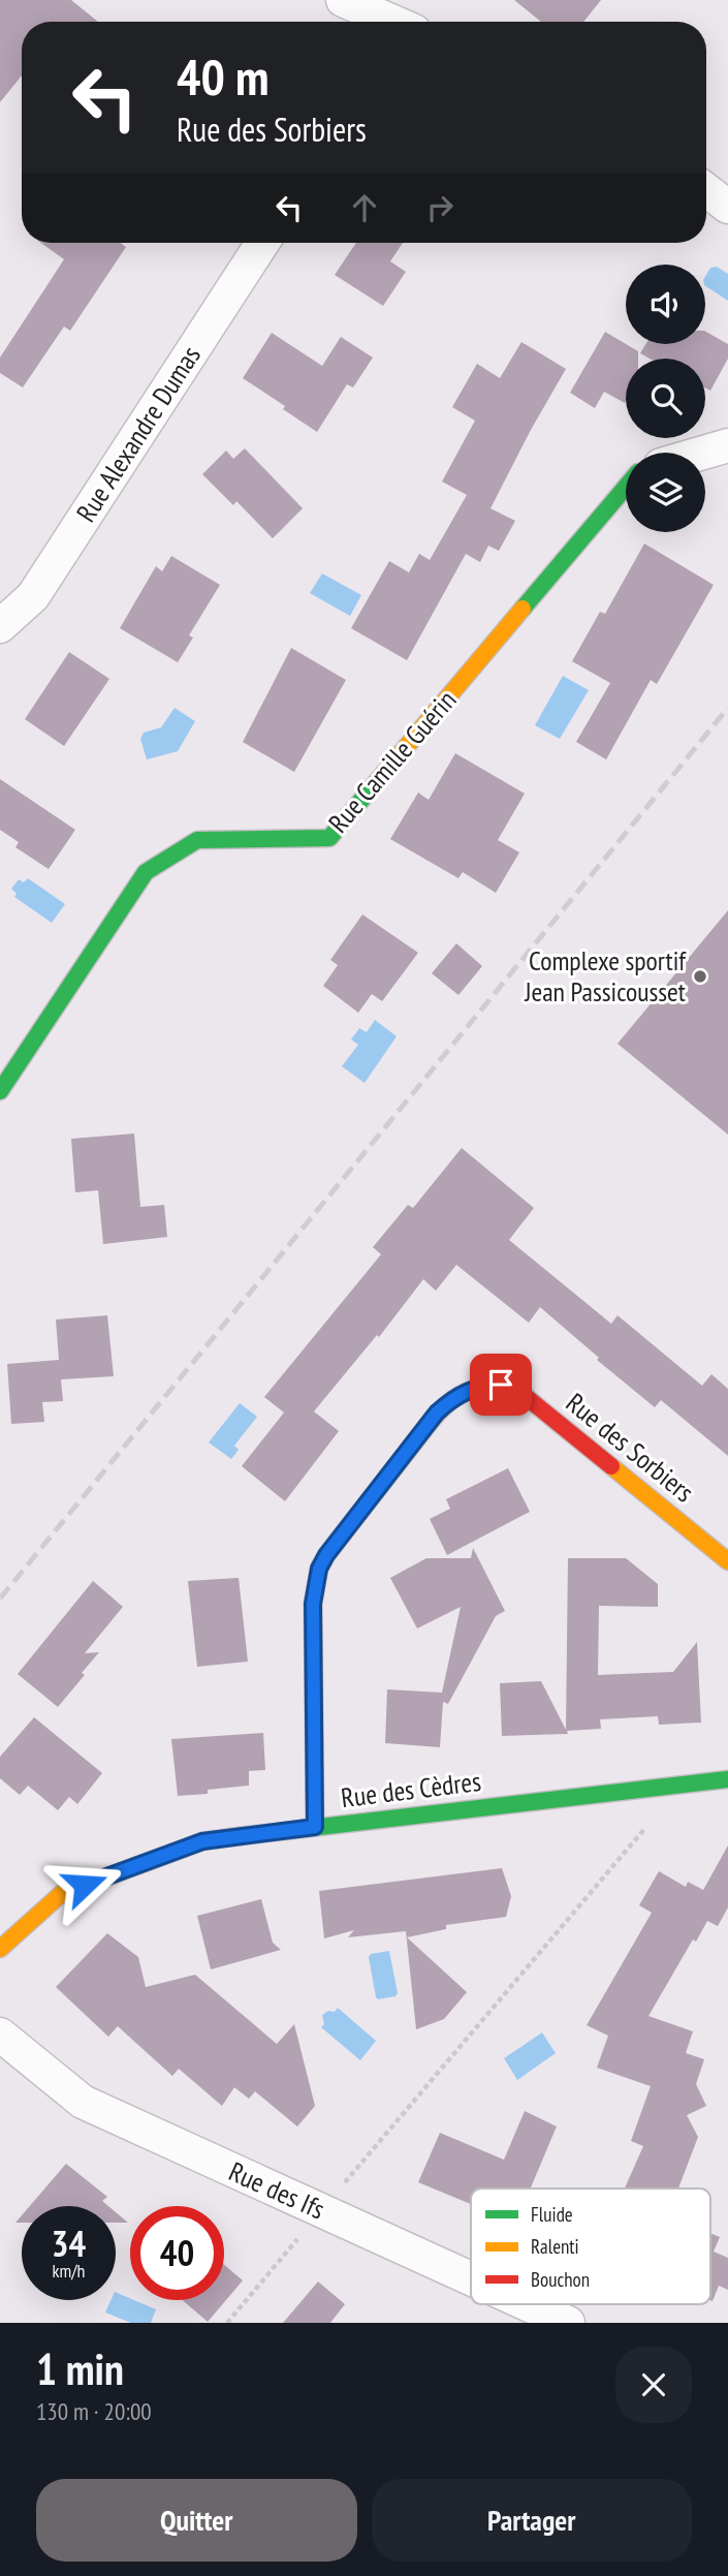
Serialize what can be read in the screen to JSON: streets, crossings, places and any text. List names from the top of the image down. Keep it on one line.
{"streets":{"street":["Rue Alexandre Dumas","Rue Camille Guérin","Rue des Sorbiers","Rue des Cèdres","Rue des Ifs"]},"crossings":[["Rue des Sorbiers","Rue des Cèdres"]],"places":["Complexe sportif Jean Passicousset"],"legend":["Fluide","Ralenti","Bouchon"],"page":{"turn":["40 m","Rue des Sorbiers"],"speed":"34 km/h","limit":"40","heading":["1 min","130 m · 20:00"],"buttons":["Quitter","Partager"]}}
